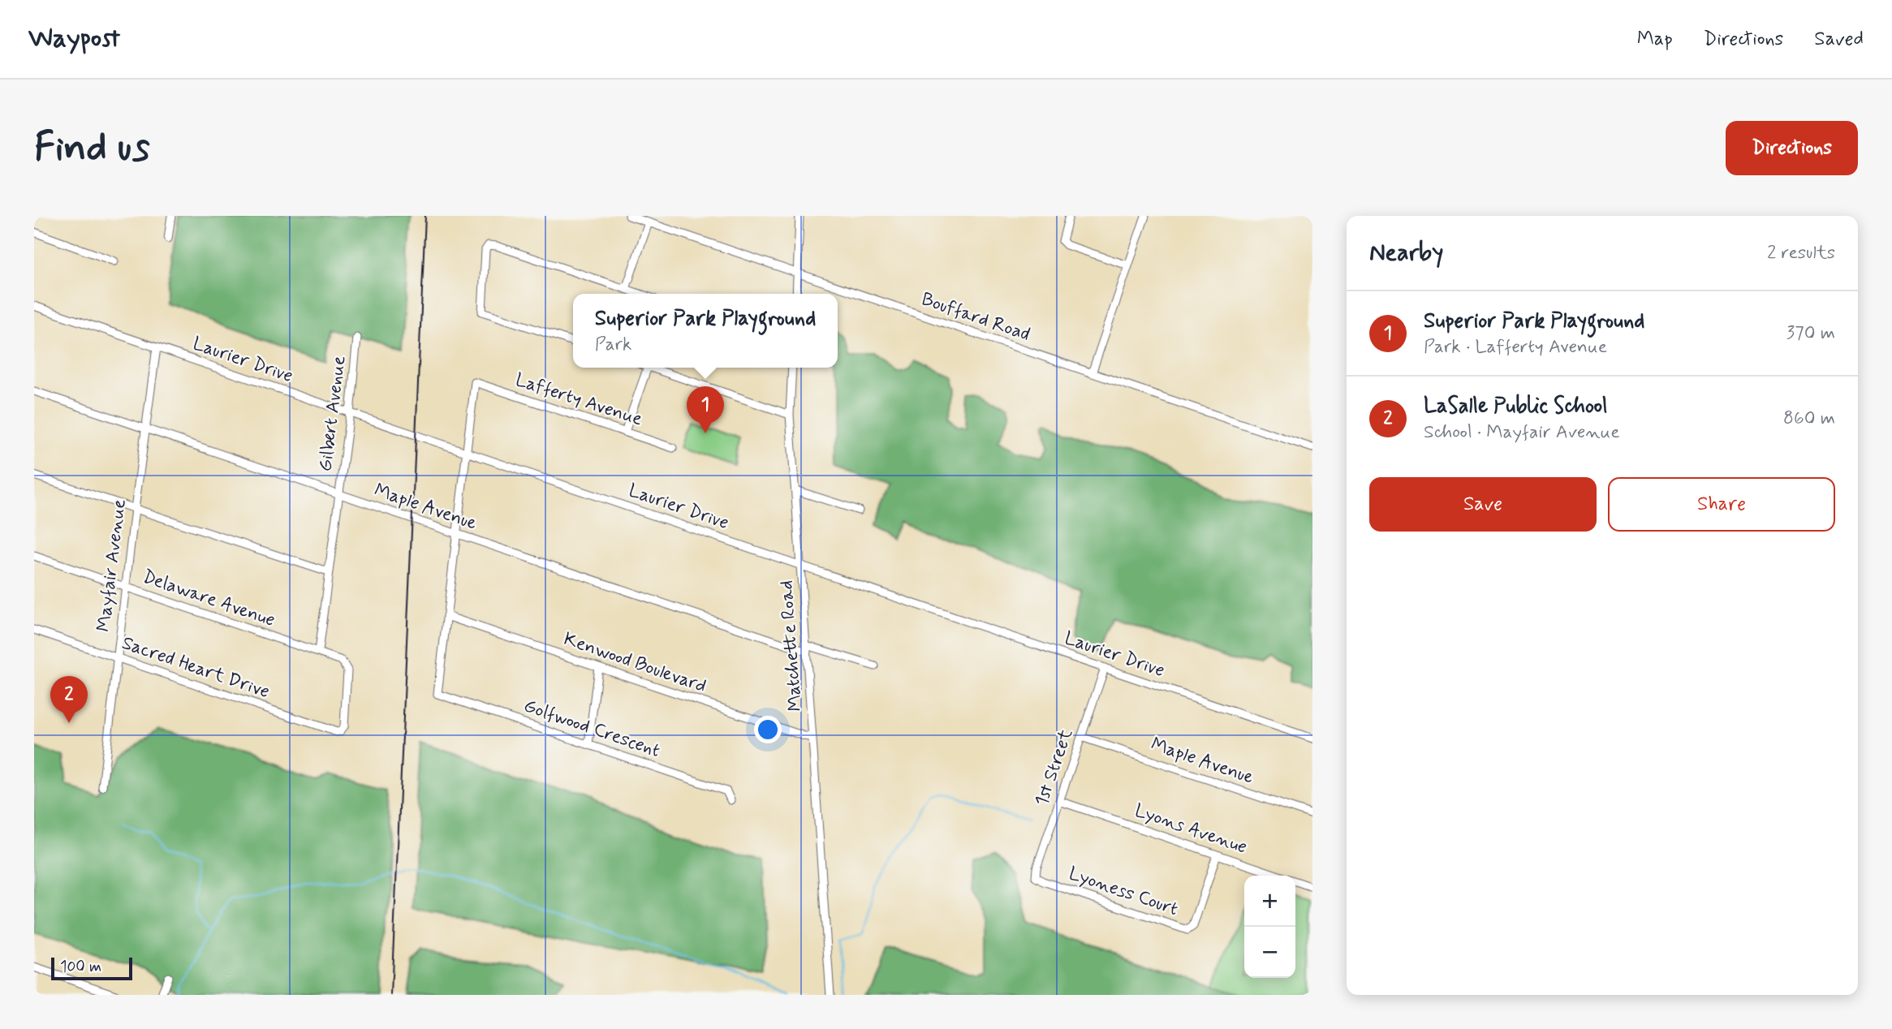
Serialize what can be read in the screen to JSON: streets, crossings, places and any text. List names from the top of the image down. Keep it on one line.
{"streets":{"street":["Bouffard Road","Laurier Drive","Lafferty Avenue","Gilbert Avenue","Maple Avenue","Mayfair Avenue","Delaware Avenue","Matchette Road","Kenwood Boulevard","Sacred Heart Drive","Golfwood Crescent","1st Street","Lyons Avenue","Lyoness Court"]},"crossings":[["Laurier Drive","Lafferty Avenue"],["Laurier Drive","Gilbert Avenue"],["Laurier Drive","Mayfair Avenue"],["Laurier Drive","Matchette Road"],["Laurier Drive","1st Street"],["Gilbert Avenue","Maple Avenue"],["Gilbert Avenue","Delaware Avenue"],["Maple Avenue","Mayfair Avenue"],["Maple Avenue","Matchette Road"],["Maple Avenue","1st Street"],["Mayfair Avenue","Delaware Avenue"],["Mayfair Avenue","Sacred Heart Drive"],["Delaware Avenue","Sacred Heart Drive"],["Matchette Road","Kenwood Boulevard"],["Kenwood Boulevard","Golfwood Crescent"],["1st Street","Lyons Avenue"],["1st Street","Lyoness Court"],["Lyons Avenue","Lyoness Court"]],"scale_bar":"100 m","page":{"header":"Waypost","nav":["Map","Directions","Saved"],"buttons":["Directions",["Save","Share"]],"title":"Find us","heading":["Nearby","2 results"],"list":[{"mark":"1","name":"Superior Park Playground","note":"Park · Lafferty Avenue","value":"370 m"},{"mark":"2","name":"LaSalle Public School","note":"School · Mayfair Avenue","value":"860 m"}],"popup":["Superior Park Playground","Park"],"pins":["1","2"],"map_buttons":["+","−"],"scale":"100 m"}}
